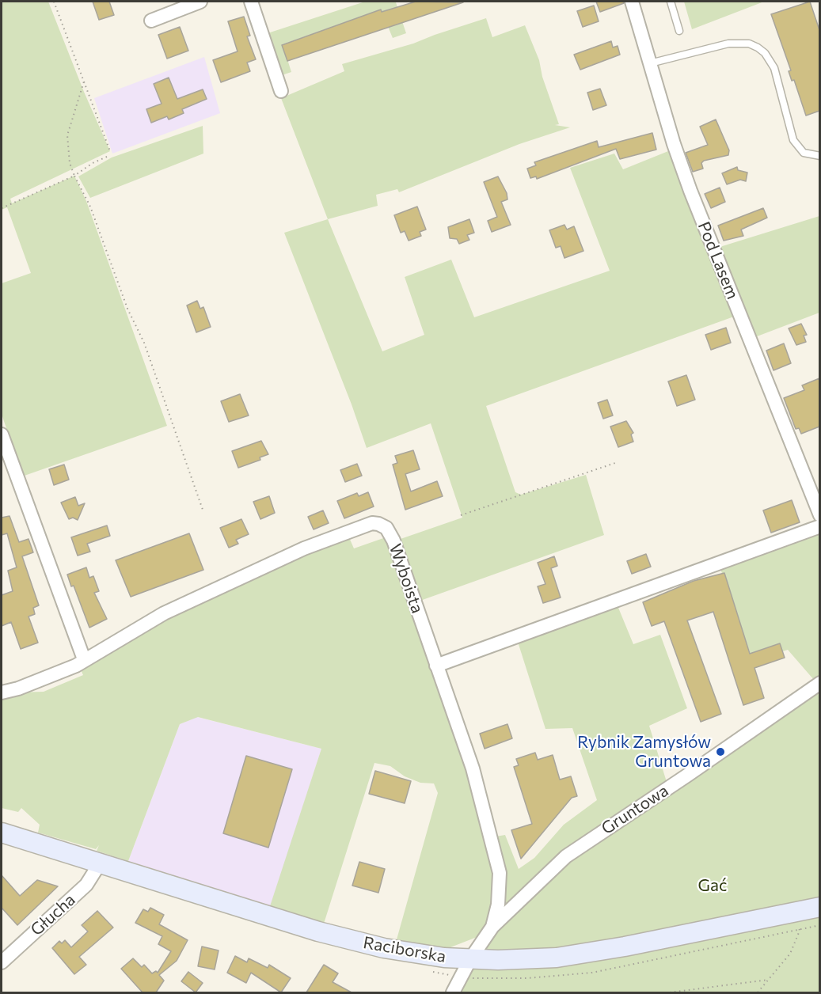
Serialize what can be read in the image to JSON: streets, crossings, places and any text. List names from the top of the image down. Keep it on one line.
{"streets":{"main road":["Raciborska"],"street":["Pod Lasem","Wyboista","Gruntowa","Głucha"]},"crossings":[["Wyboista","Gruntowa"],["Gruntowa","Raciborska"],["Głucha","Raciborska"]],"parks":["Gać"],"places":["Rybnik Zamysłów Gruntowa"]}
